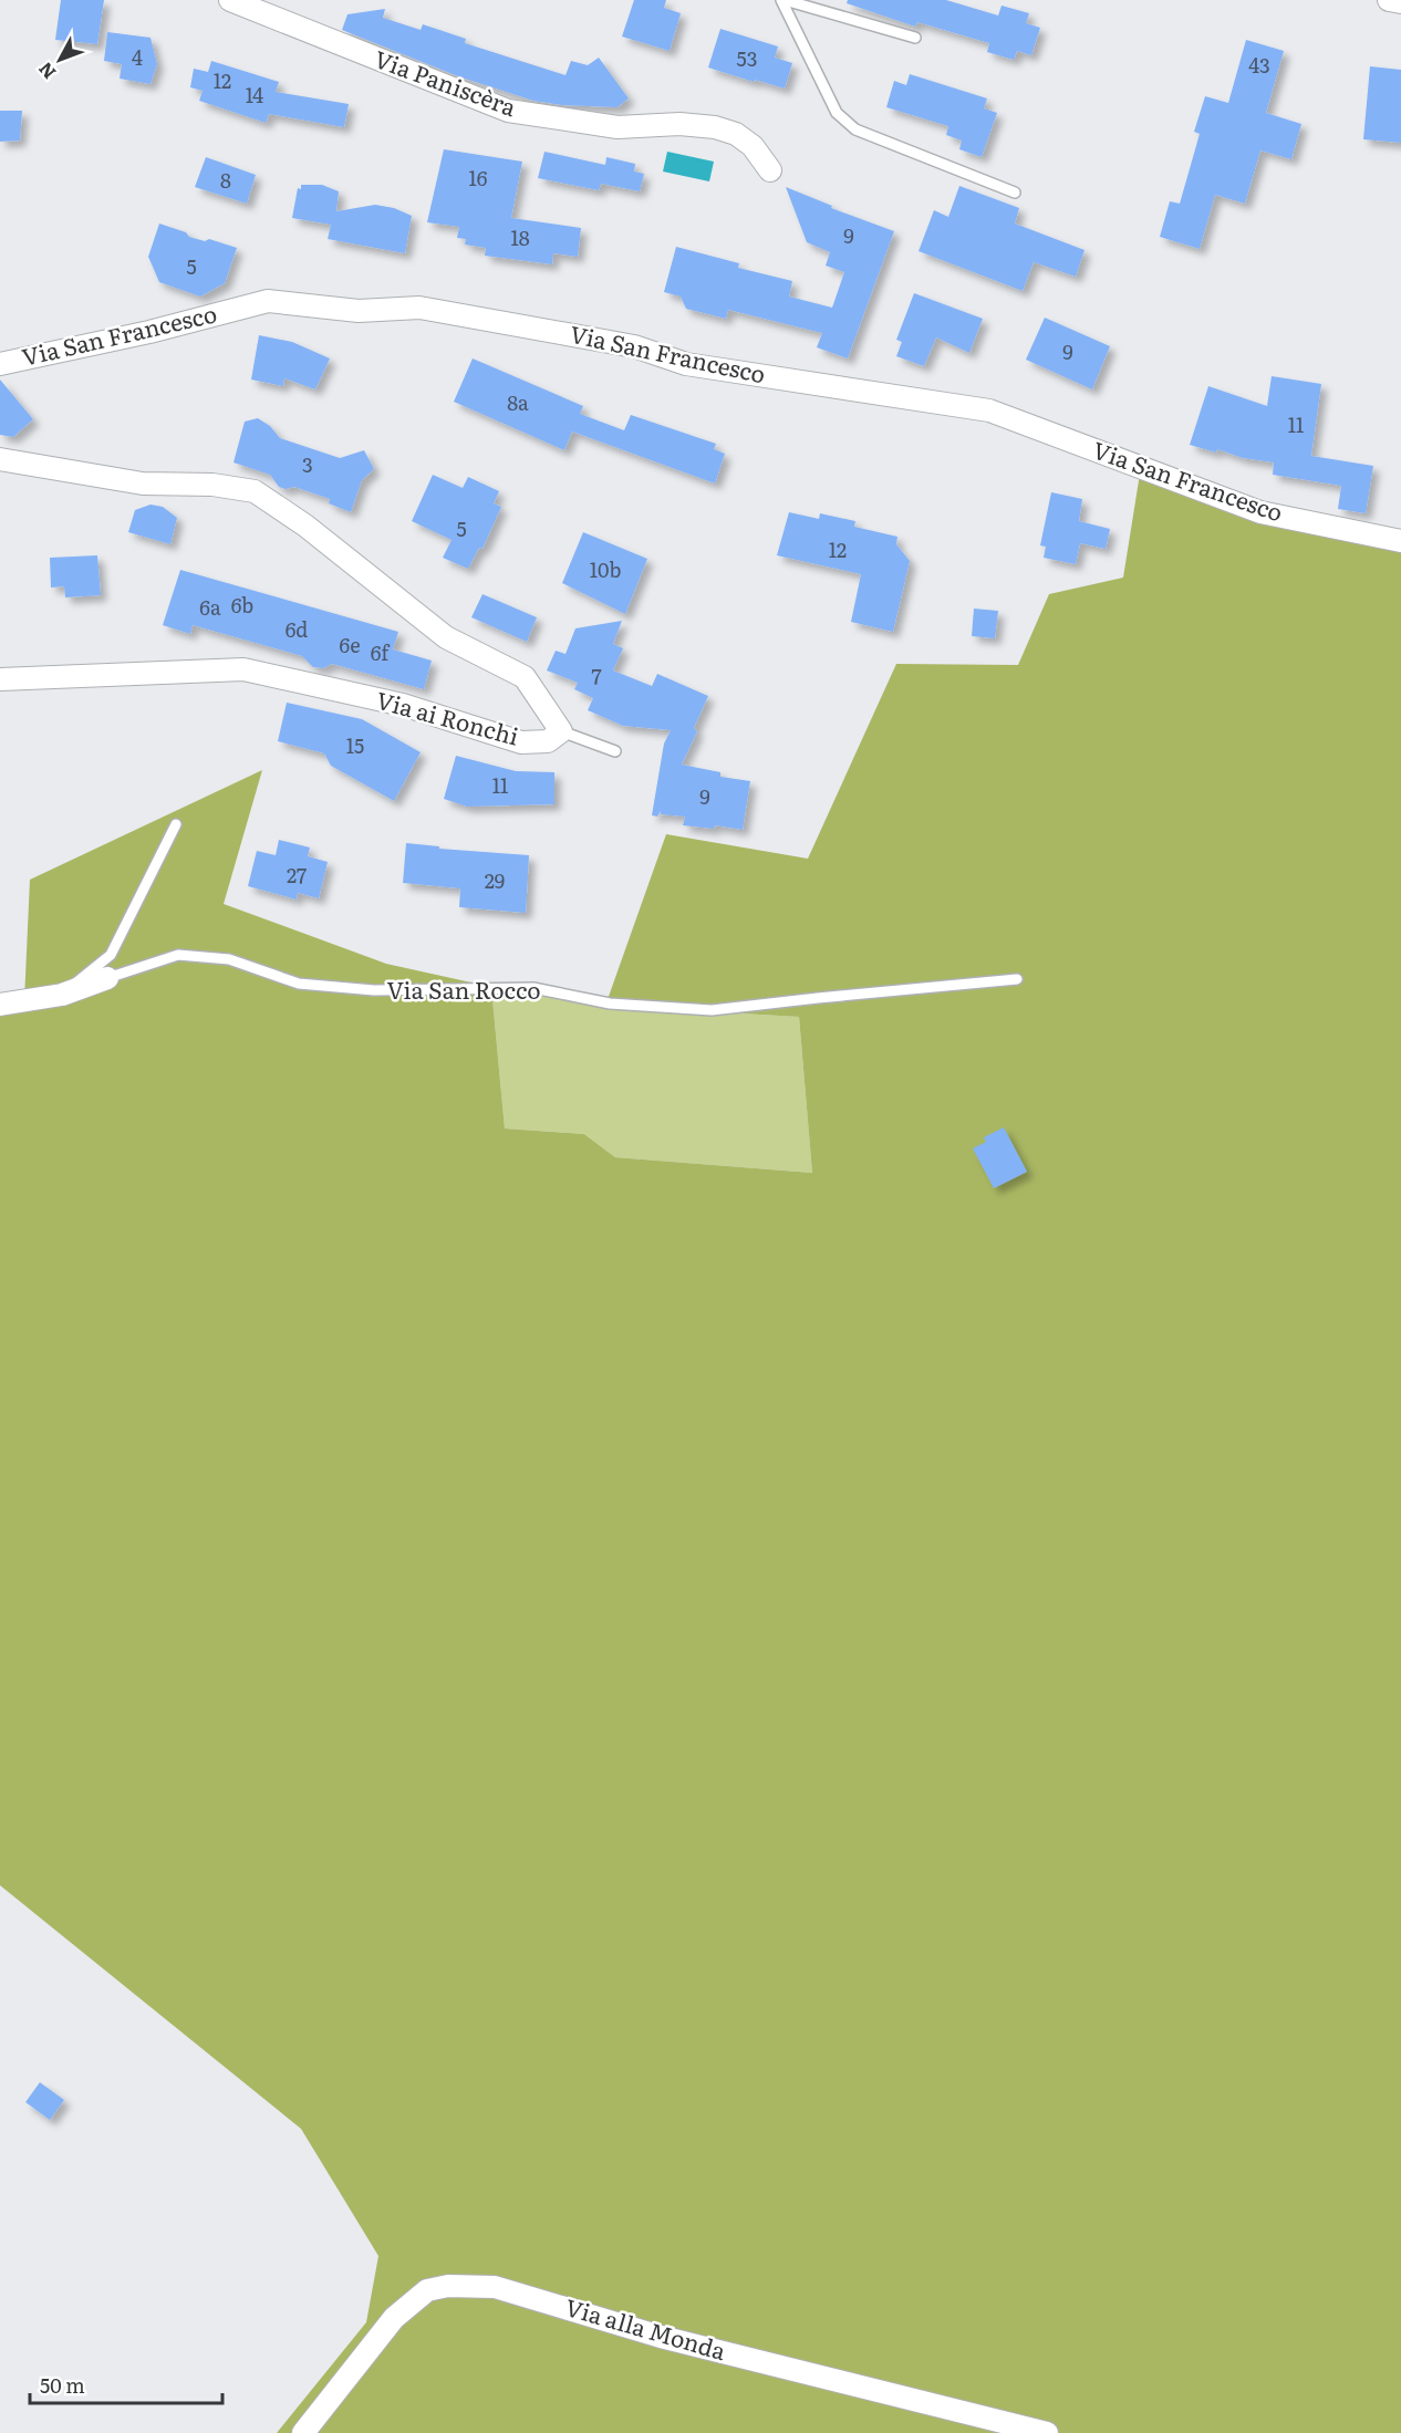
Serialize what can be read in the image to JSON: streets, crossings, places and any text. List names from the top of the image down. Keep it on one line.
{"streets":{"street":["Via Paniscèra","Via San Francesco","Via ai Ronchi","Via San Rocco","Via alla Monda"]},"house_numbers":["4","53","43","12","14","16","8","9","18","5","9","8a","11","3","5","12","10b","6b","6a","6d","6e","6f","7","15","11","9","27","29"],"scale_bar":"50 m","north":"bottom left"}
